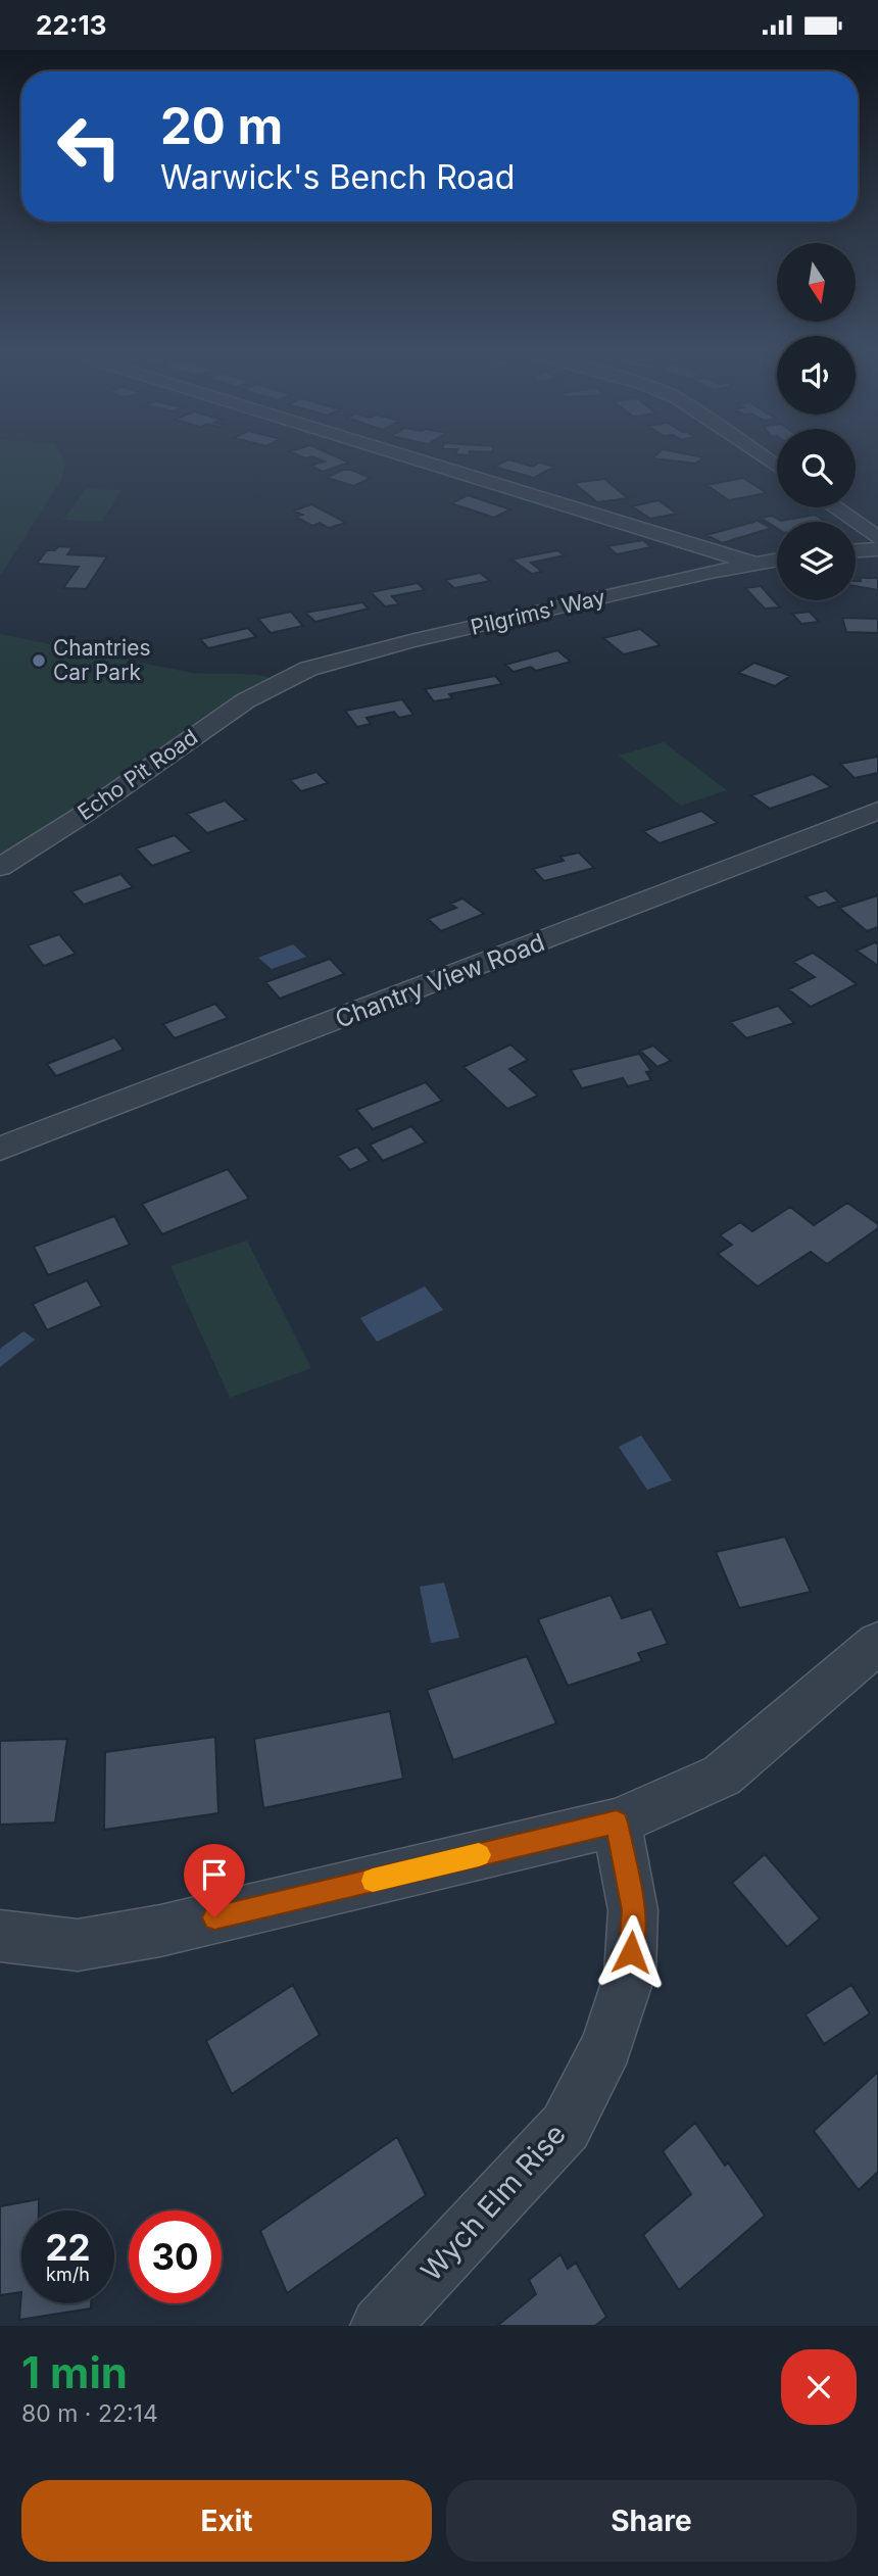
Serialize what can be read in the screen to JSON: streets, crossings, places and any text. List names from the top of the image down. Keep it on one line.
{"streets":{"street":["Pilgrims' Way","Echo Pit Road","Chantry View Road","Wych Elm Rise"]},"crossings":[["Pilgrims' Way","Echo Pit Road"]],"places":["Chantries Car Park"],"north":"bottom","page":{"status":"22:13","turn":["20 m","Warwick's Bench Road"],"speed":"22 km/h","limit":"30","heading":["1 min","80 m · 22:14"],"buttons":["Exit","Share"]}}
